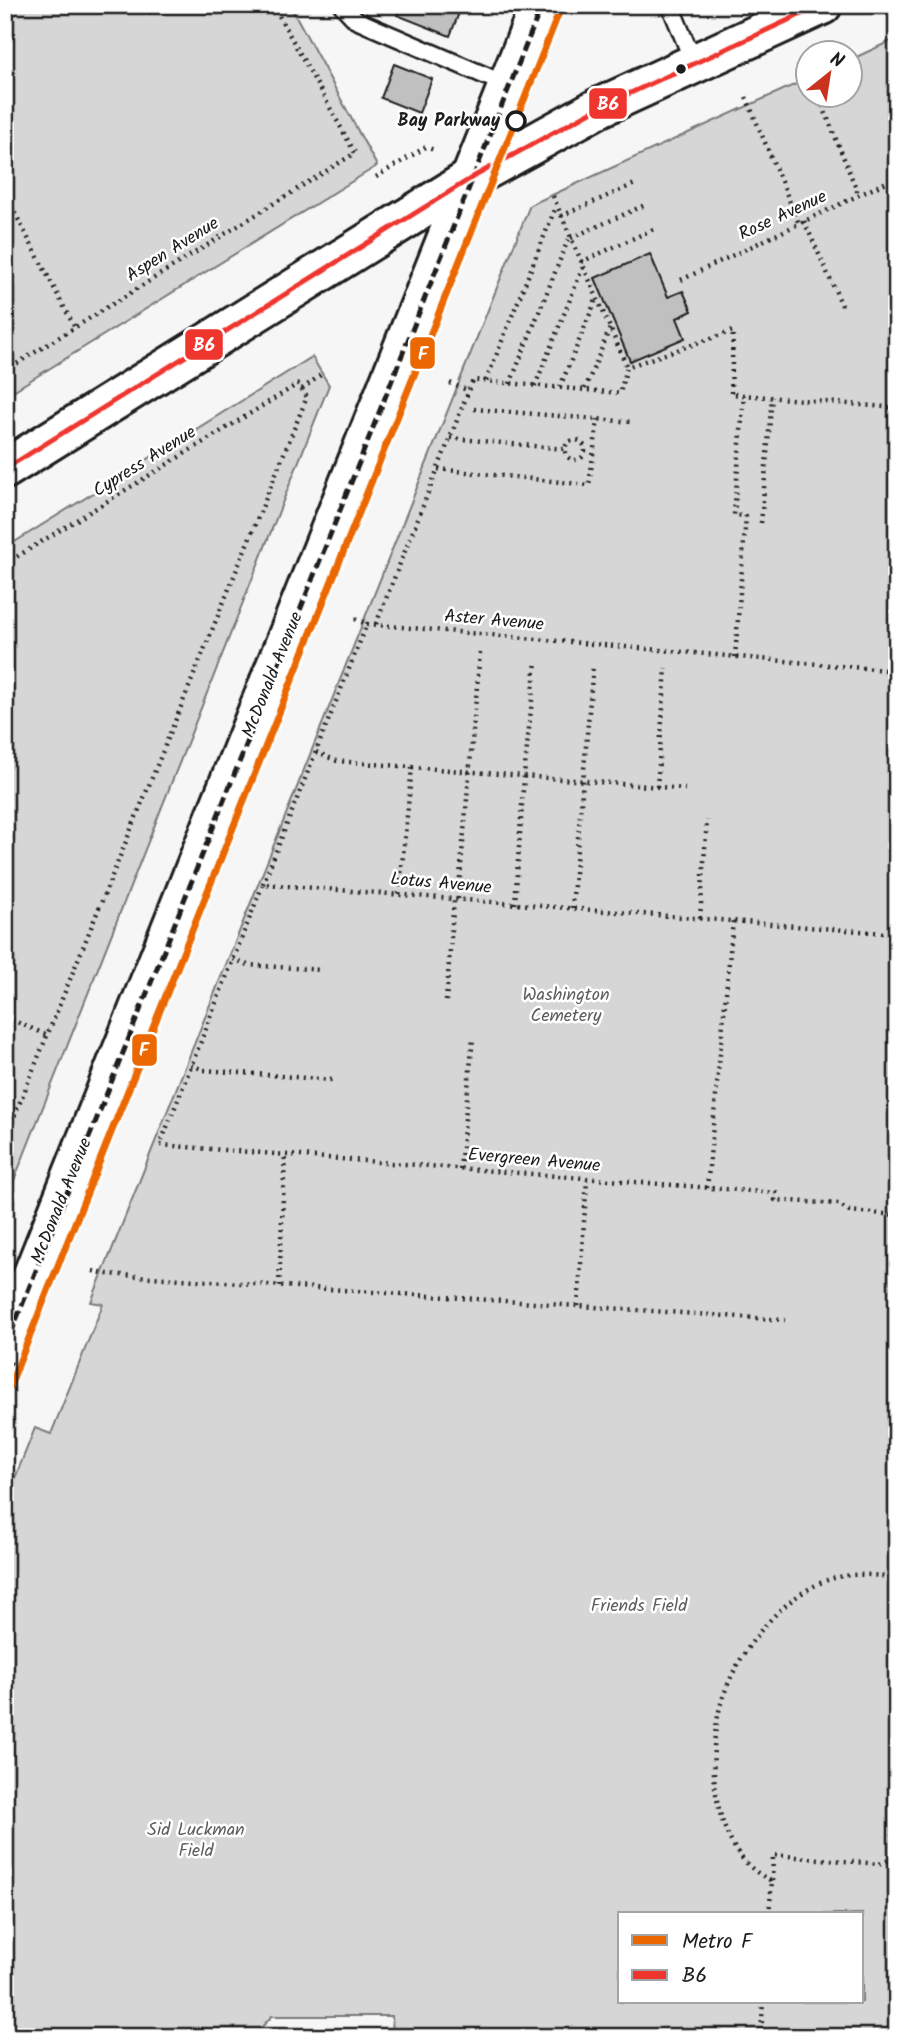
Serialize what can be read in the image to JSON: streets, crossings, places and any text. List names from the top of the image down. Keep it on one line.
{"streets":{"main road":["McDonald Avenue"],"path":["Rose Avenue","Aspen Avenue","Cypress Avenue","Aster Avenue","Lotus Avenue","Evergreen Avenue"]},"parks":["Washington Cemetery","Friends Field","Sid Luckman Field"],"places":["Bay Parkway"],"lines":["metro line F","transit line B6"],"legend":["Metro F","B6"],"north":"top right"}
